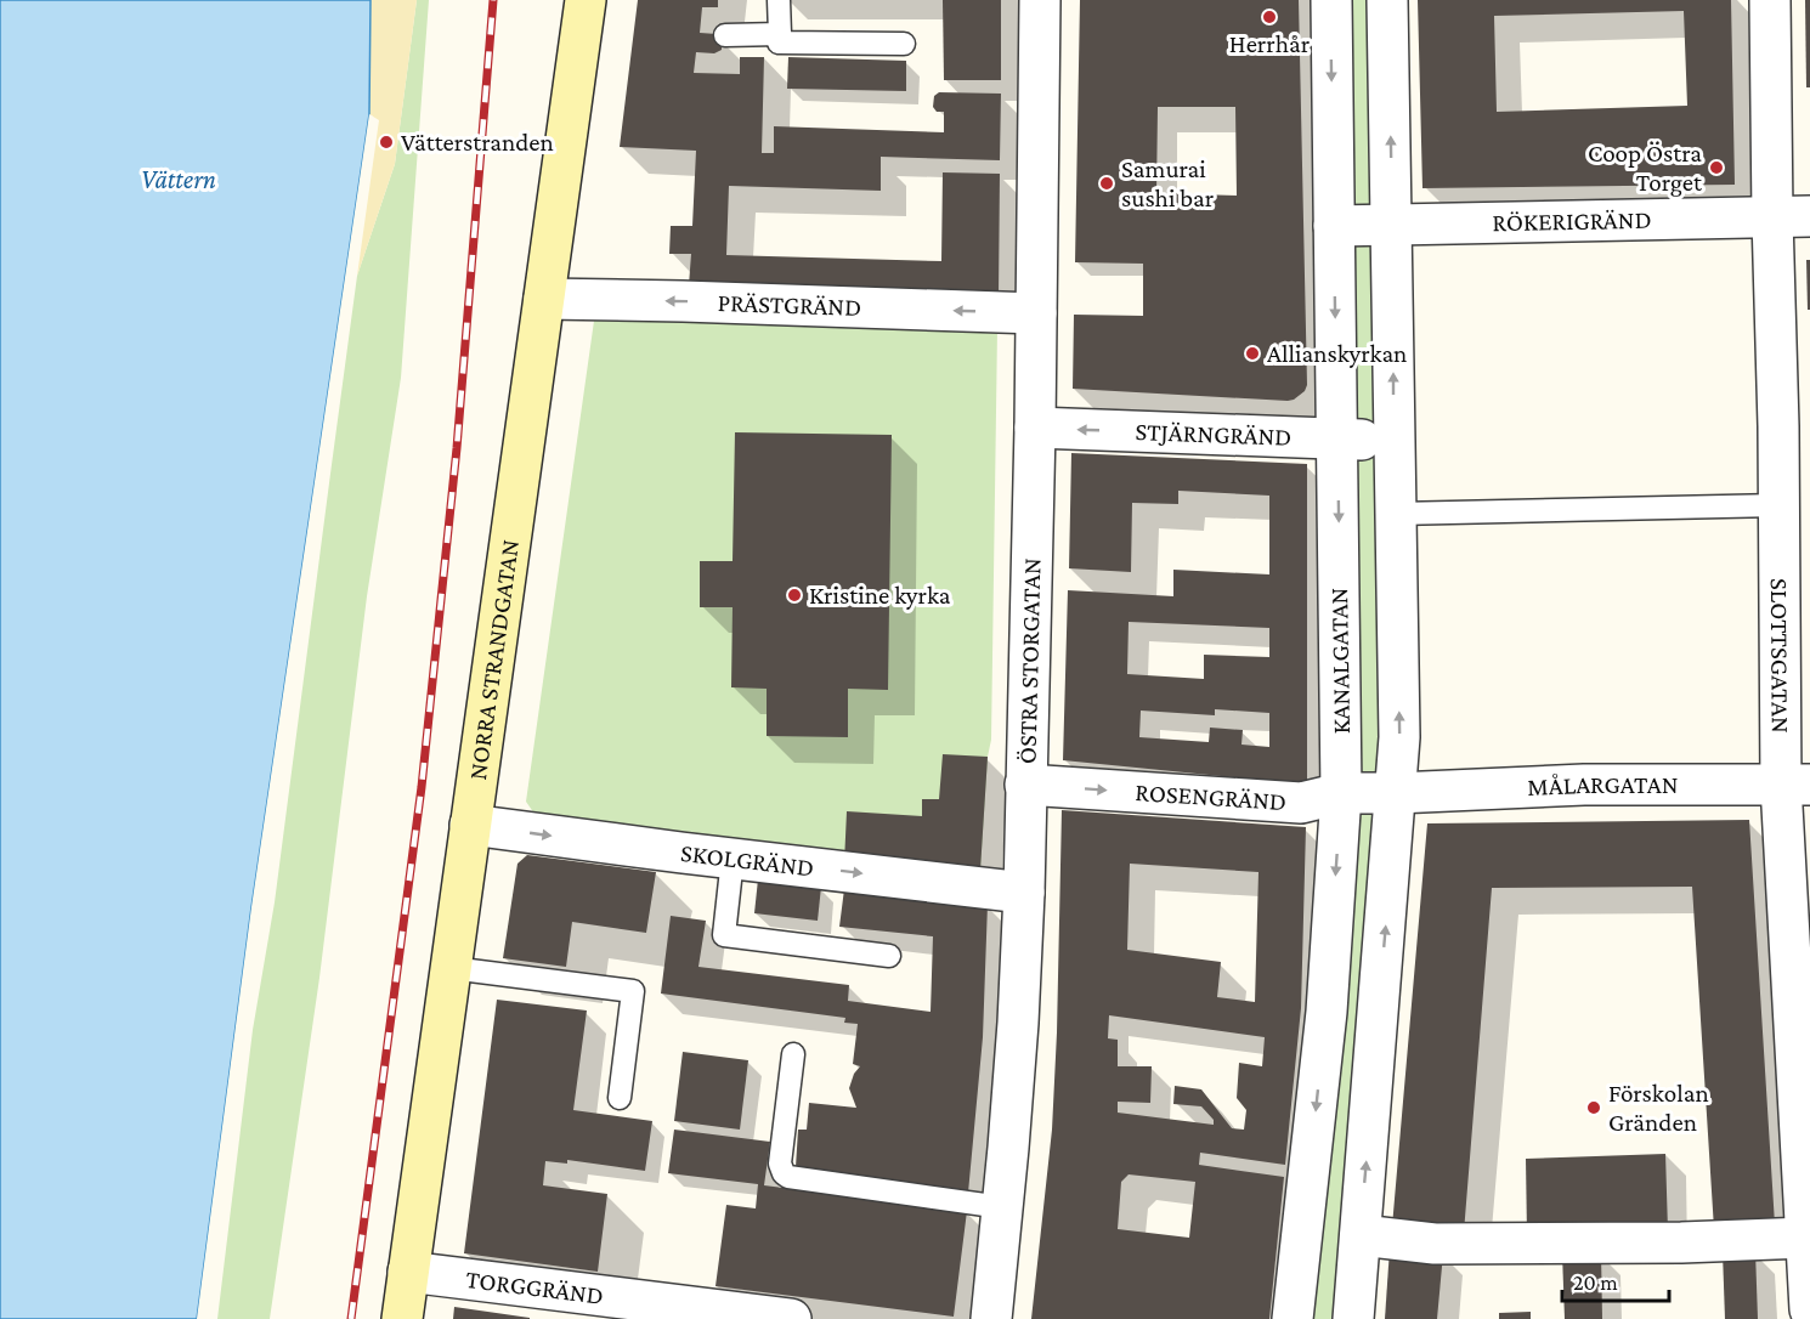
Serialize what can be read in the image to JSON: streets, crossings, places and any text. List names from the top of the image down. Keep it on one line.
{"streets":{"street":["RÖKERIGRÄND","PRÄSTGRÄND","STJÄRNGRÄND","SLOTTSGATAN","NORRA STRANDGATAN","ÖSTRA STORGATAN","KANALGATAN","MÅLARGATAN","ROSENGRÄND","SKOLGRÄND","TORGGRÄND"]},"crossings":[["RÖKERIGRÄND","SLOTTSGATAN"],["RÖKERIGRÄND","KANALGATAN"],["PRÄSTGRÄND","NORRA STRANDGATAN"],["PRÄSTGRÄND","ÖSTRA STORGATAN"],["STJÄRNGRÄND","ÖSTRA STORGATAN"],["STJÄRNGRÄND","KANALGATAN"],["SLOTTSGATAN","MÅLARGATAN"],["NORRA STRANDGATAN","SKOLGRÄND"],["NORRA STRANDGATAN","TORGGRÄND"],["ÖSTRA STORGATAN","ROSENGRÄND"],["ÖSTRA STORGATAN","SKOLGRÄND"],["KANALGATAN","ROSENGRÄND"],["MÅLARGATAN","ROSENGRÄND"]],"one_way":["PRÄSTGRÄND","STJÄRNGRÄND","ROSENGRÄND","SKOLGRÄND"],"water":["Vättern"],"places":["Herrhår","Vätterstranden","Coop Östra Torget","Samurai sushi bar","Allianskyrkan","Kristine kyrka","Förskolan Gränden"],"scale_bar":"20 m"}
